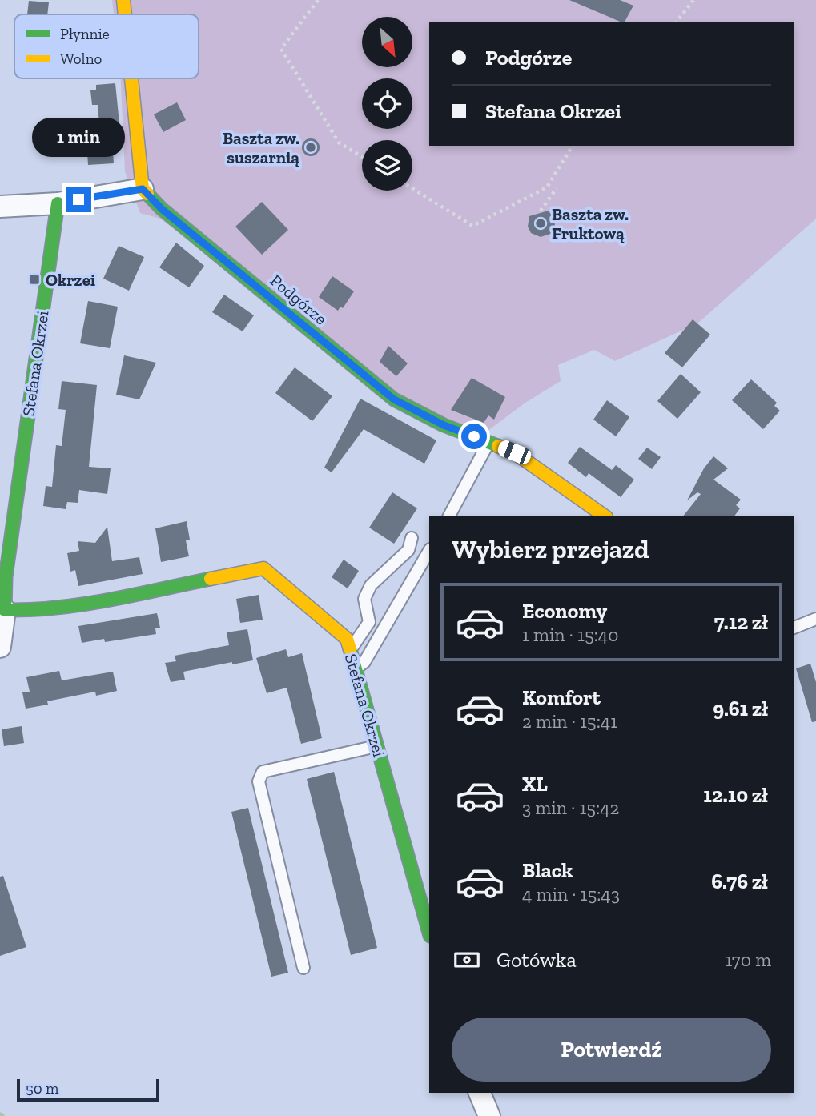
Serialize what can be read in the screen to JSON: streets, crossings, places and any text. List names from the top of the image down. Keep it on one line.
{"streets":{"street":["Podgórze","Stefana Okrzei"]},"places":{"other":["Baszta zw. suszarnią","Baszta zw. Fruktową"],"transit":["Okrzei"]},"legend":["Płynnie","Wolno"],"scale_bar":"50 m","north":"bottom right","page":{"banner":["Podgórze","Stefana Okrzei"],"bubble":"1 min","heading":"Wybierz przejazd","list":[{"name":"Economy","note":"1 min · 15:40","value":"7.12 zł"},{"name":"Komfort","note":"2 min · 15:41","value":"9.61 zł"},{"name":"XL","note":"3 min · 15:42","value":"12.10 zł"},{"name":"Black","note":"4 min · 15:43","value":"6.76 zł"}],"pay":["Gotówka","170 m"],"buttons":"Potwierdź","scale":"50 m"}}
